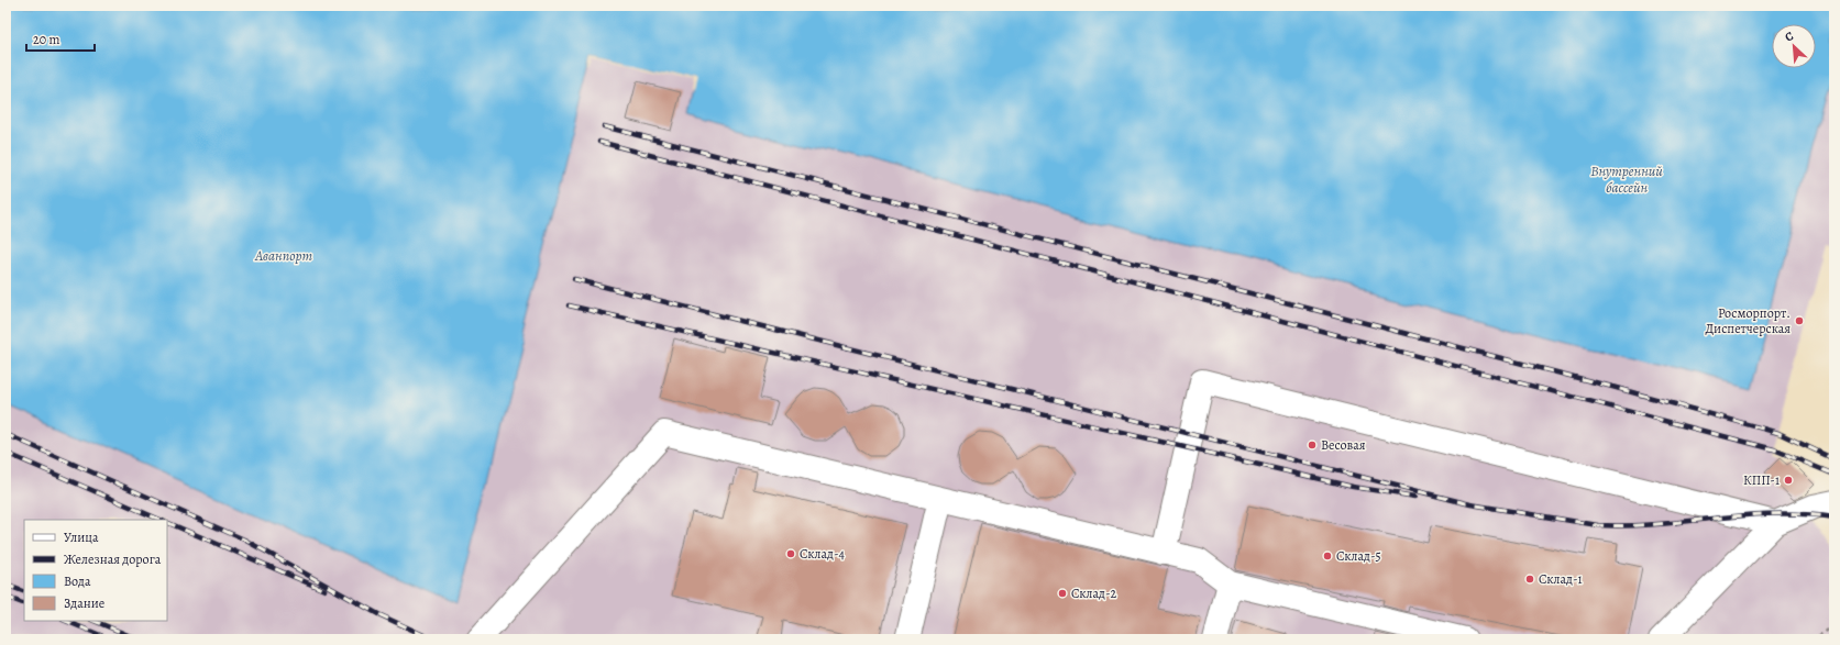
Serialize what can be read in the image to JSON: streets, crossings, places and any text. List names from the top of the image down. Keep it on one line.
{"water":["Внутренний бассейн","Аванпорт"],"places":["Росморпорт. Диспетчерская","Весовая","КПП-1","Склад-4","Склад-5","Склад-1","Склад-2"],"legend":["Улица","Железная дорога","Вода","Здание"],"scale_bar":"20 m","north":"top left"}
